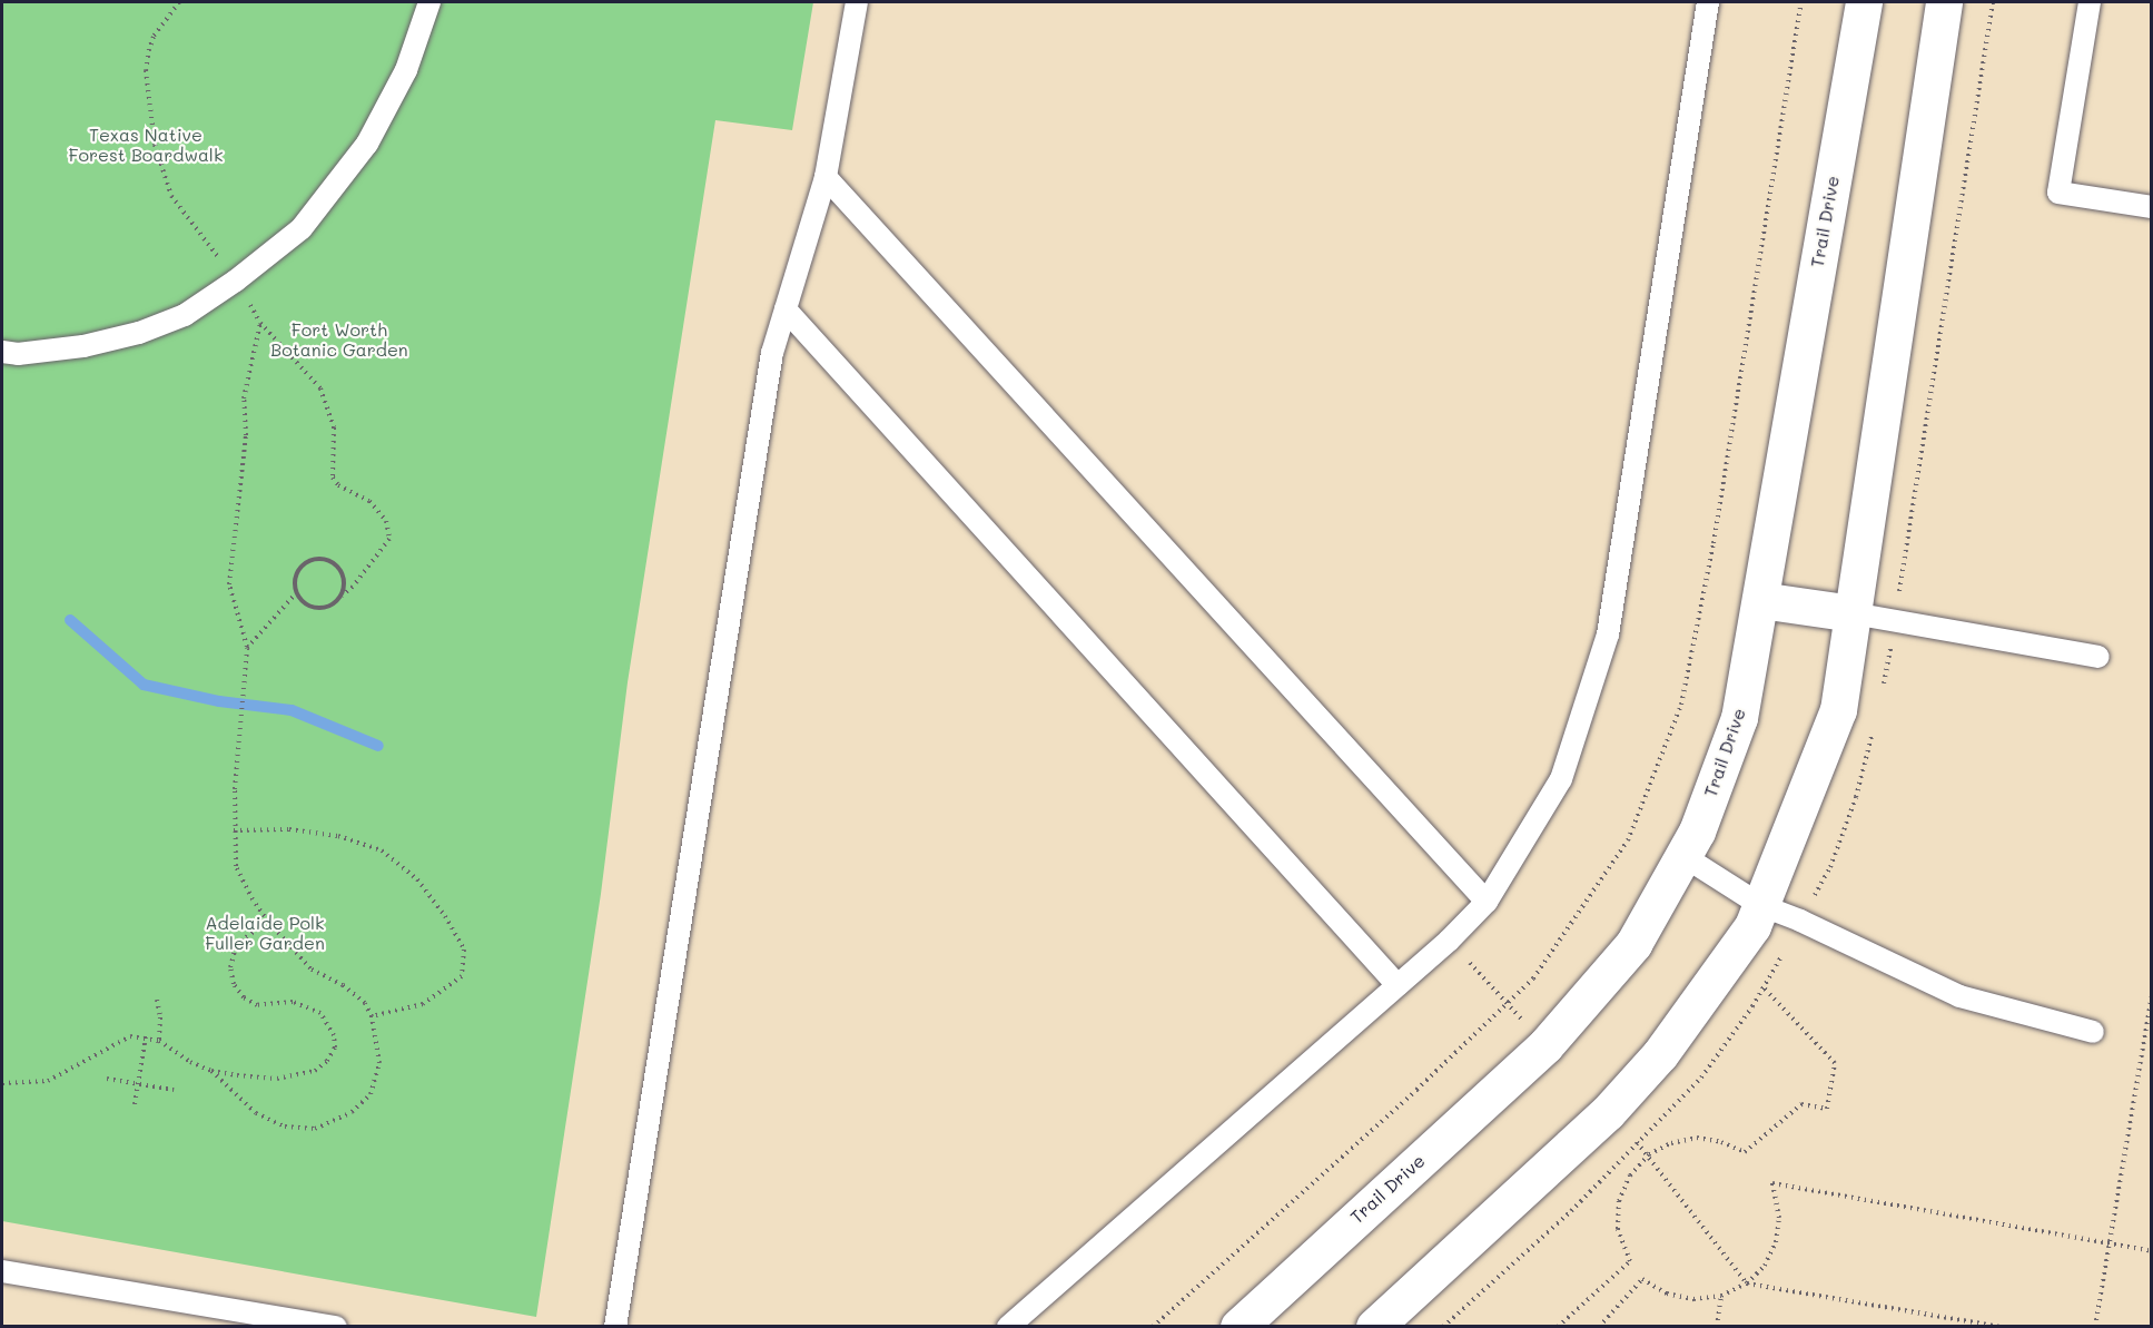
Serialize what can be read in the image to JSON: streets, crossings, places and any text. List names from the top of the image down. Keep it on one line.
{"streets":{"street":["Trail Drive"]},"parks":["Texas Native Forest Boardwalk","Fort Worth Botanic Garden","Adelaide Polk Fuller Garden"]}
